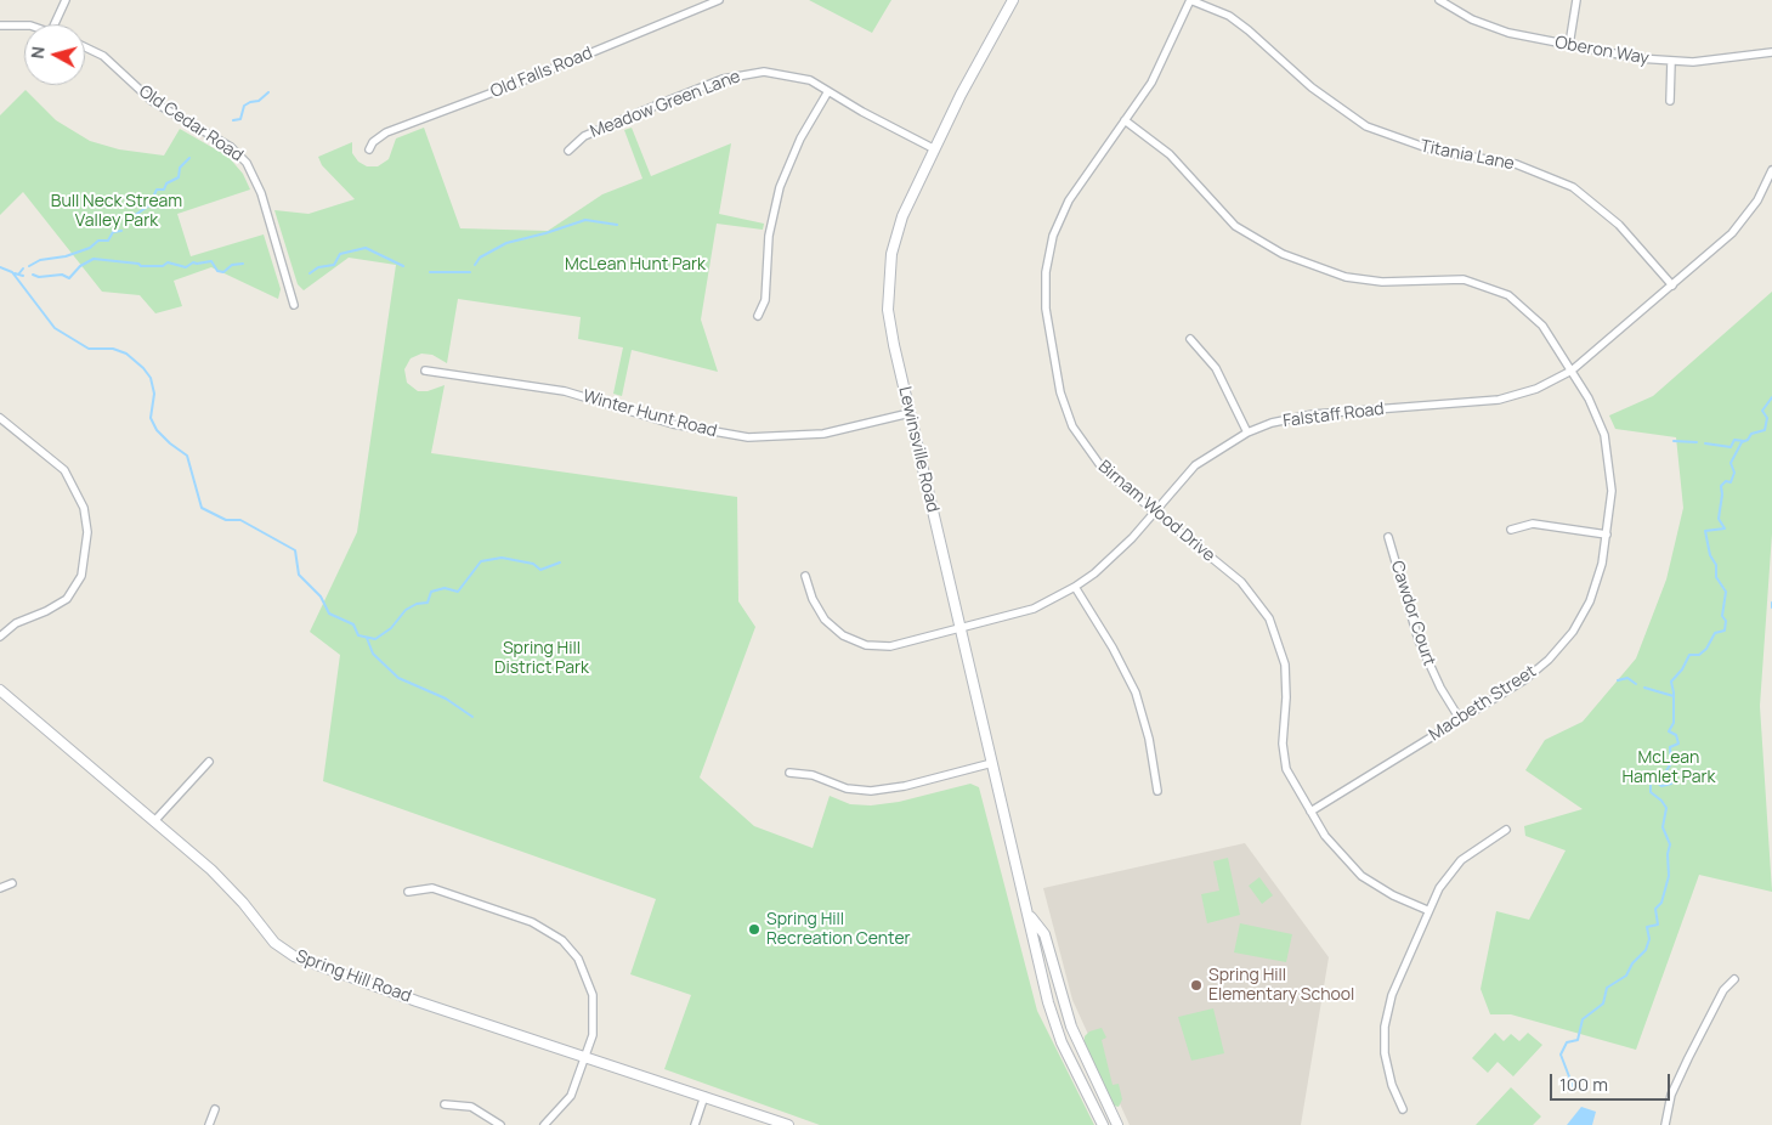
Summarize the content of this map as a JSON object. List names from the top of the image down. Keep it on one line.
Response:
{"streets":{"main road":["Lewinsville Road","Spring Hill Road"],"street":["Oberon Way","Old Falls Road","Meadow Green Lane","Old Cedar Road","Titania Lane","Winter Hunt Road","Falstaff Road","Birnam Wood Drive","Cawdor Court","Macbeth Street"]},"crossings":[["Meadow Green Lane","Lewinsville Road"],["Titania Lane","Falstaff Road"],["Titania Lane","Birnam Wood Drive"],["Winter Hunt Road","Lewinsville Road"],["Falstaff Road","Lewinsville Road"],["Falstaff Road","Birnam Wood Drive"],["Falstaff Road","Macbeth Street"],["Birnam Wood Drive","Macbeth Street"],["Cawdor Court","Macbeth Street"]],"parks":["Bull Neck Stream Valley Park","McLean Hunt Park","Spring Hill District Park","McLean Hamlet Park"],"places":["Spring Hill Recreation Center","Spring Hill Elementary School"],"scale_bar":"100 m","north":"left"}
